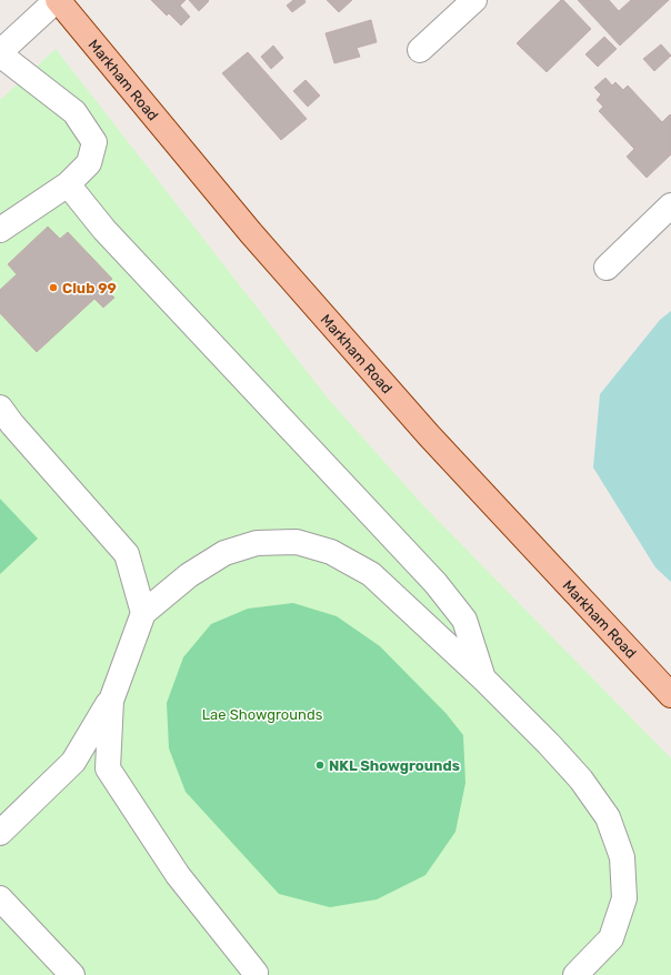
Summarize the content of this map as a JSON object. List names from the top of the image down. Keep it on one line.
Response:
{"streets":{"main road":["Markham Road"]},"parks":["Lae Showgrounds"],"places":["Club 99","NKL Showgrounds"]}
